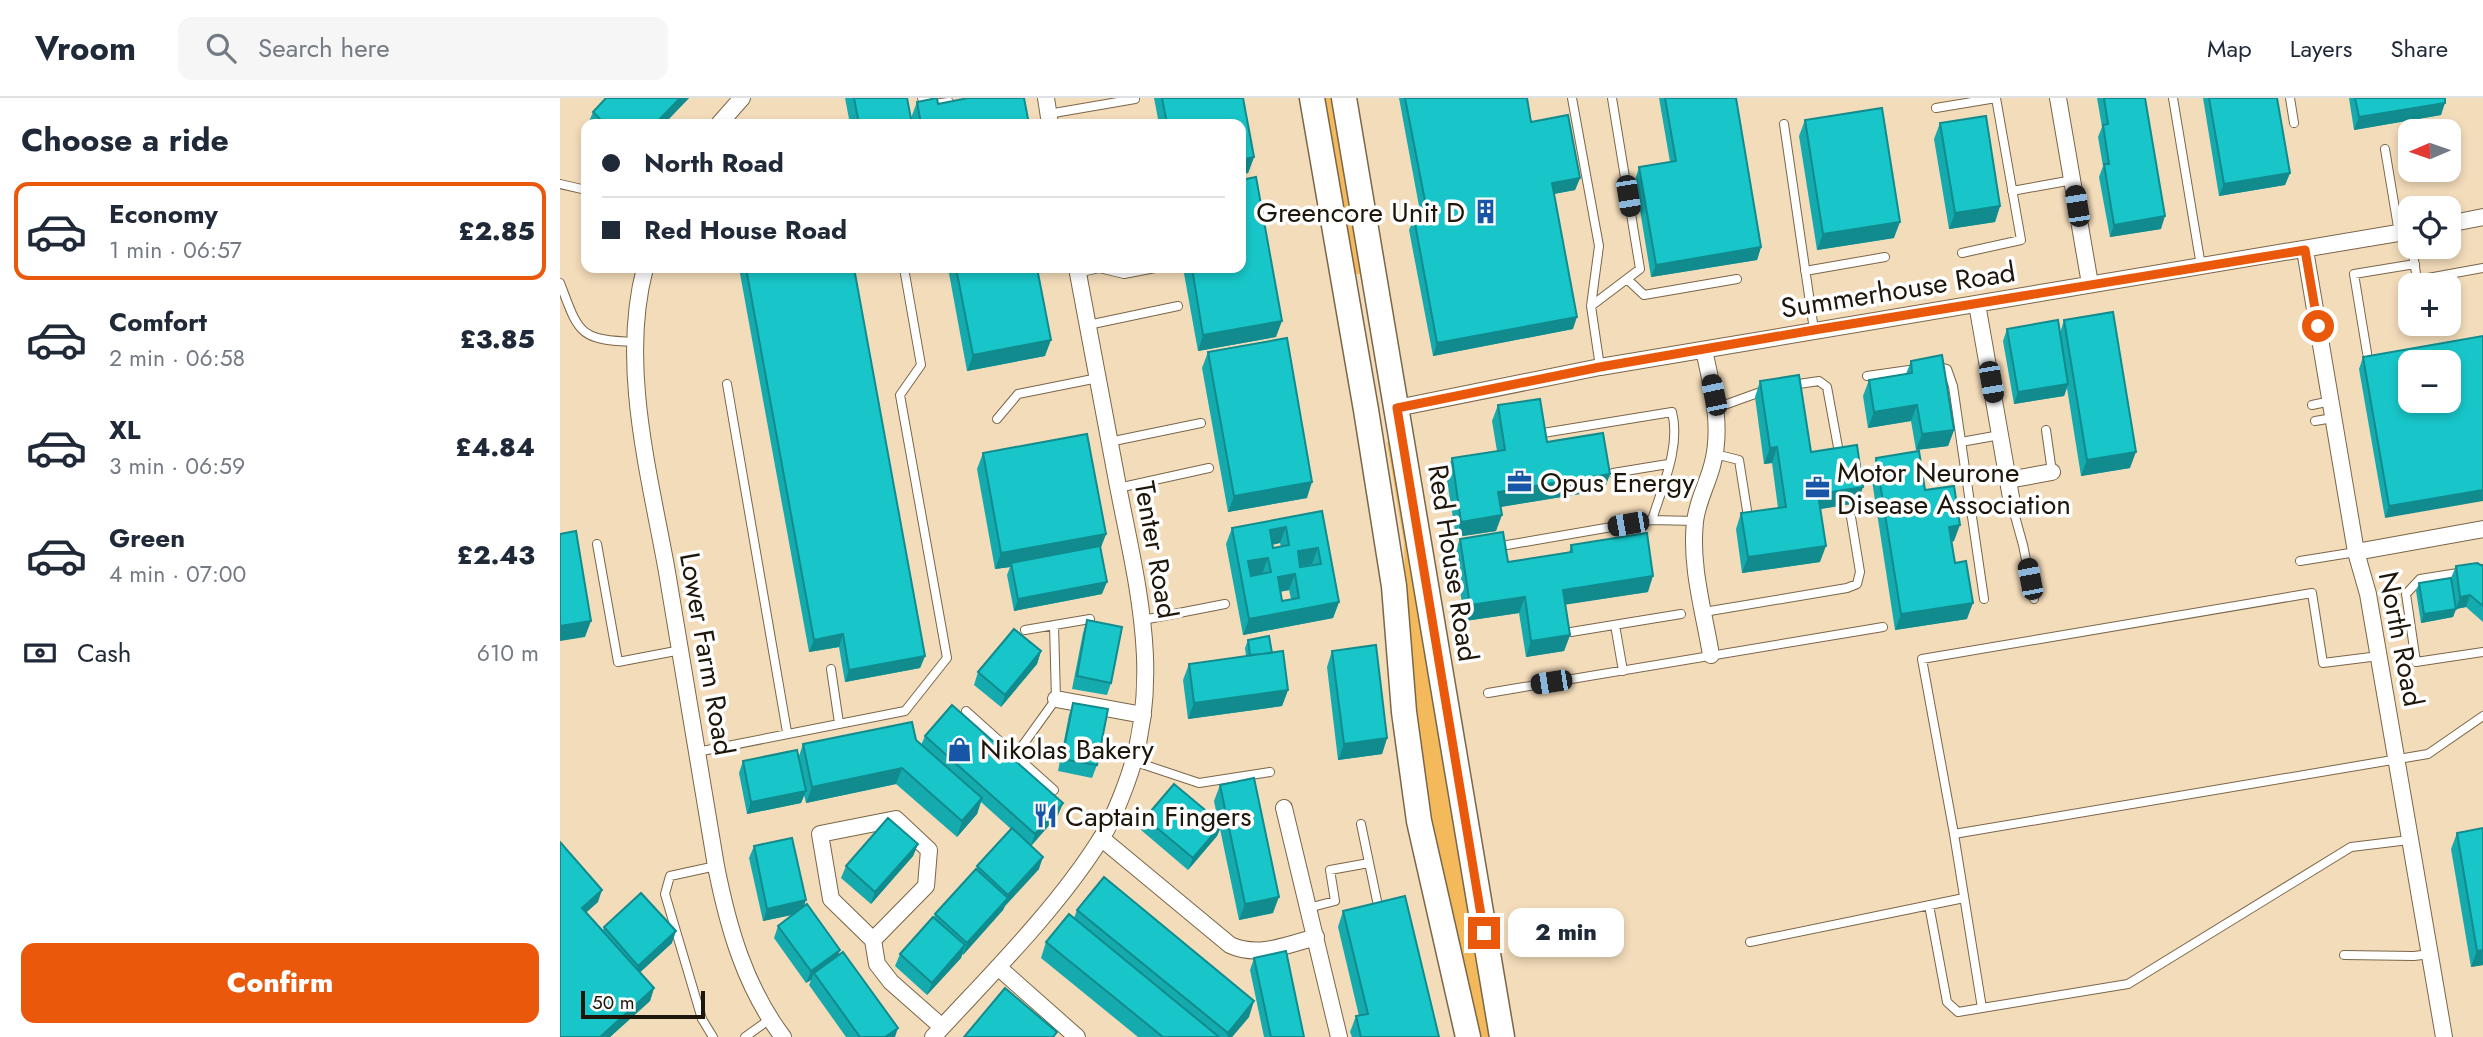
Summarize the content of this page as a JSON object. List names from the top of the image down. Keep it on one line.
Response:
{"streets":{"main road":["Red House Road"],"street":["Summerhouse Road","Tenter Road","North Road","Lower Farm Road"]},"crossings":[["Summerhouse Road","Red House Road"],["Summerhouse Road","North Road"]],"places":{"building":["Greencore Unit D"],"office":["Opus Energy","Motor Neurone Disease Association"],"shop":["Nikolas Bakery"],"restaurant":["Captain Fingers"]},"scale_bar":"50 m","north":"left","page":{"header":"Vroom","search":"Search here","nav":["Map","Layers","Share"],"heading":"Choose a ride","map_buttons":["+","−"],"banner":["North Road","Red House Road"],"list":[{"name":"Economy","note":"1 min · 06:57","value":"£2.85"},{"name":"Comfort","note":"2 min · 06:58","value":"£3.85"},{"name":"XL","note":"3 min · 06:59","value":"£4.84"},{"name":"Green","note":"4 min · 07:00","value":"£2.43"}],"pay":["Cash","610 m"],"bubble":"2 min","buttons":"Confirm","scale":"50 m"}}
